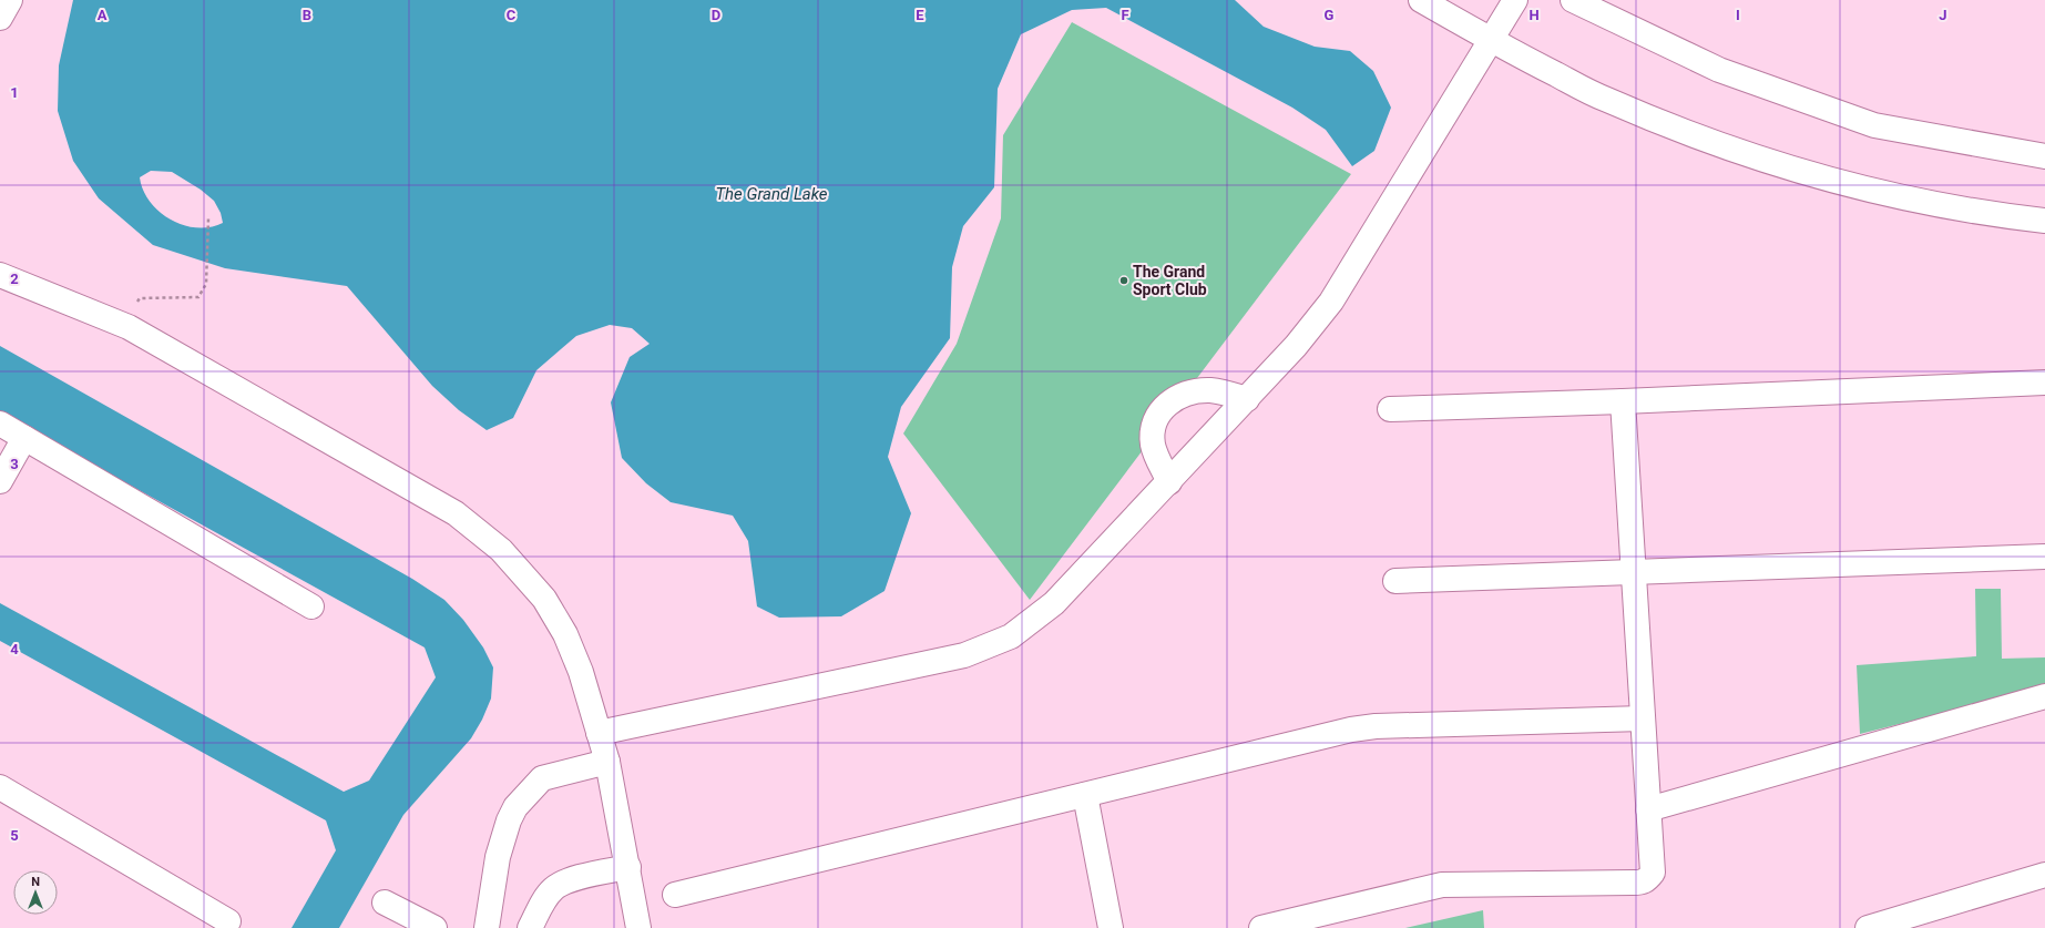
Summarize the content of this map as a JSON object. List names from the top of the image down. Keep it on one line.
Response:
{"water":["The Grand Lake"],"places":["The Grand Sport Club"],"north":"top","grid":{"columns":["A","B","C","D","E","F","G","H","I","J"],"rows":["1","2","3","4","5"]}}
